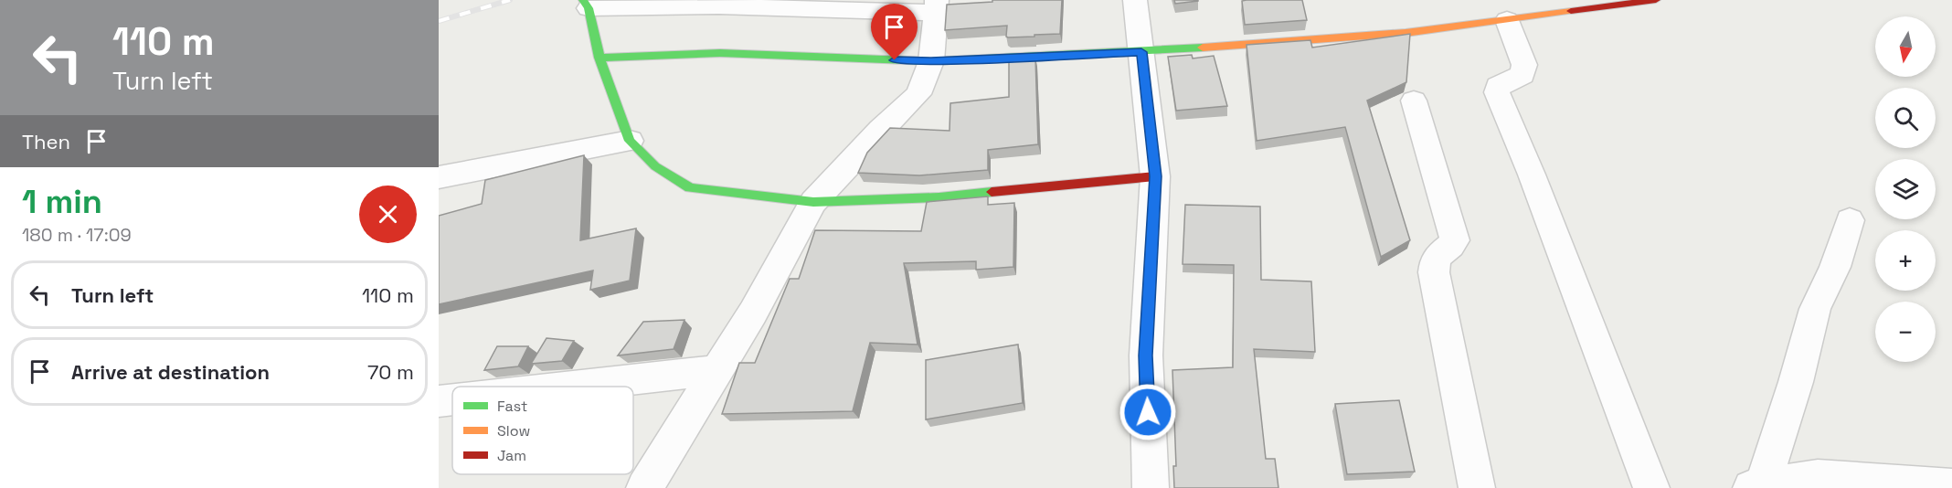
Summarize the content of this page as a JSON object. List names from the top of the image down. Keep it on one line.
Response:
{"legend":["Fast","Slow","Jam"],"north":"bottom","page":{"turn":["110 m","Turn left"],"map_buttons":["+","−"],"then":"Then","heading":["1 min","180 m · 17:09"],"list":[{"name":"Turn left","value":"110 m"},{"name":"Arrive at destination","value":"70 m"}]}}
